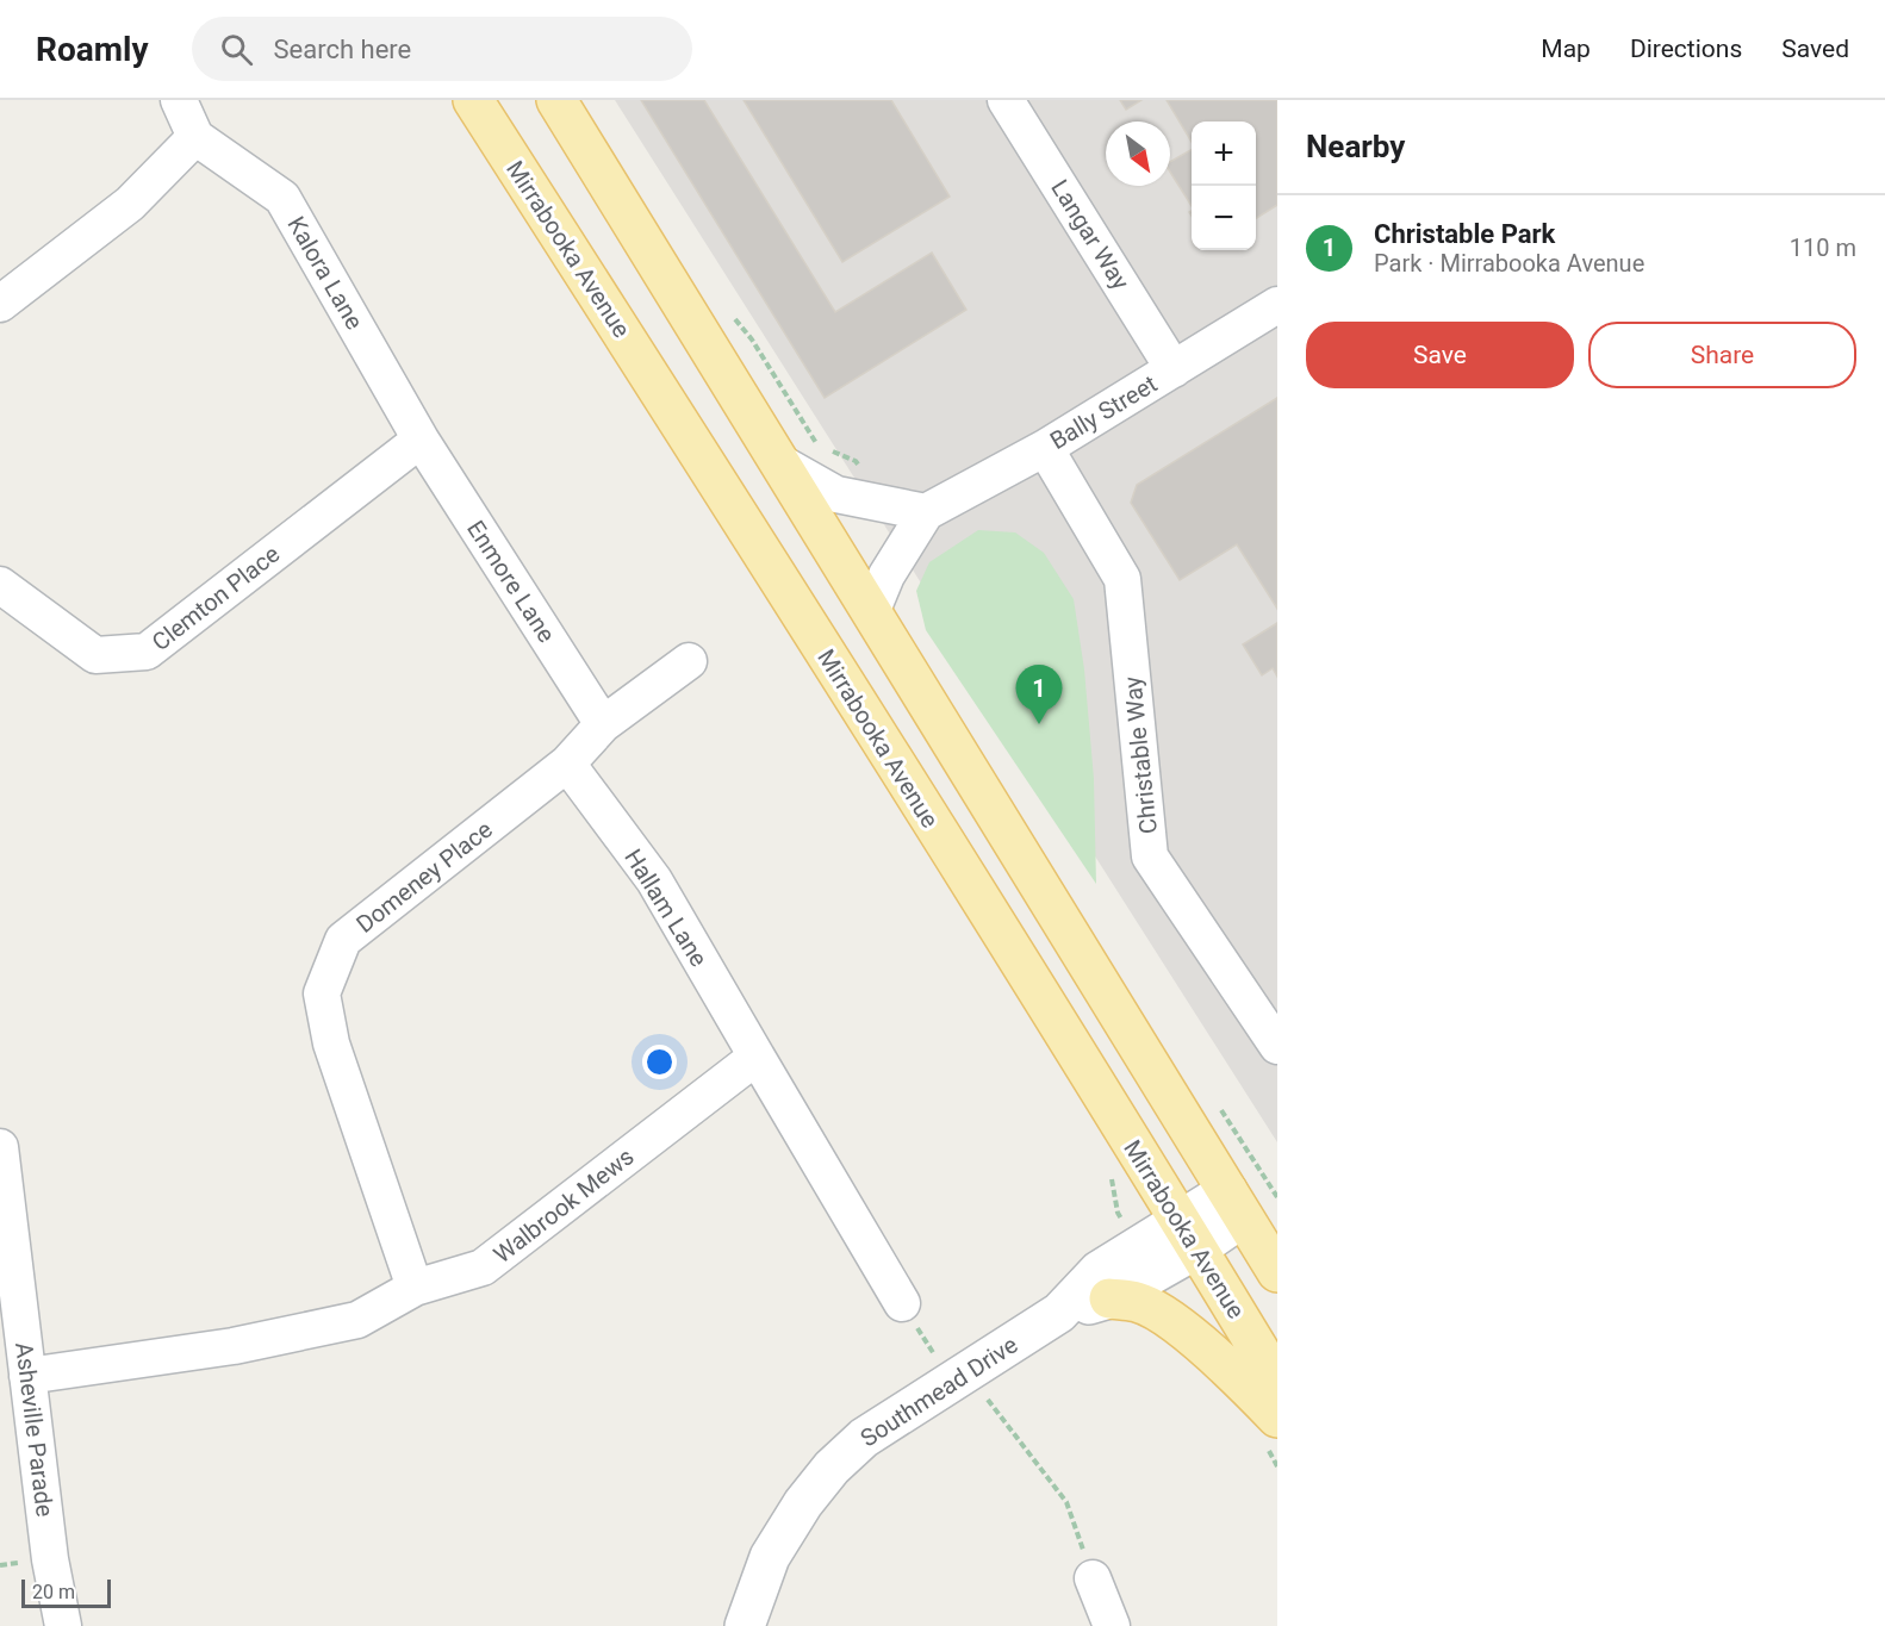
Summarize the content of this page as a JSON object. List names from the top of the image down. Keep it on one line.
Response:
{"streets":{"main road":["Mirrabooka Avenue"],"street":["Langar Way","Kalora Lane","Bally Street","Enmore Lane","Clemton Place","Christable Way","Domeney Place","Hallam Lane","Walbrook Mews","Southmead Drive","Asheville Parade"]},"crossings":[["Langar Way","Bally Street"],["Mirrabooka Avenue","Southmead Drive"],["Kalora Lane","Enmore Lane"],["Kalora Lane","Clemton Place"],["Bally Street","Christable Way"],["Enmore Lane","Clemton Place"],["Enmore Lane","Domeney Place"],["Domeney Place","Hallam Lane"],["Domeney Place","Walbrook Mews"],["Hallam Lane","Walbrook Mews"],["Walbrook Mews","Asheville Parade"]],"scale_bar":"20 m","north":"bottom right","page":{"header":"Roamly","search":"Search here","nav":["Map","Directions","Saved"],"heading":"Nearby","map_buttons":["+","−"],"list":[{"mark":"1","name":"Christable Park","note":"Park · Mirrabooka Avenue","value":"110 m"}],"buttons":["Save","Share"],"pins":"1","scale":"20 m"}}
